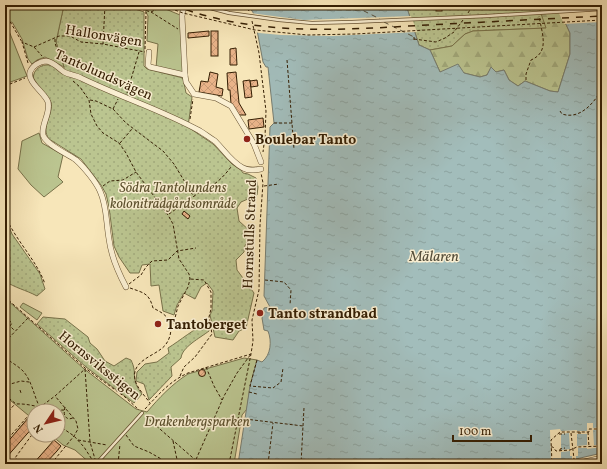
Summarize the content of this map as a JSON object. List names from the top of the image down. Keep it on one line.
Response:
{"streets":{"street":["Tantolundsvägen"],"path":["Hallonvägen","Hornstulls Strand","Hornsviksstigen"]},"crossings":[["Tantolundsvägen","Hornstulls Strand"]],"water":["Mälaren"],"parks":["Södra Tantolundens koloniträdgårdsområde","Drakenbergsparken"],"places":["Boulebar Tanto","Tanto strandbad","Tantoberget"],"scale_bar":"100 m","north":"bottom left"}
